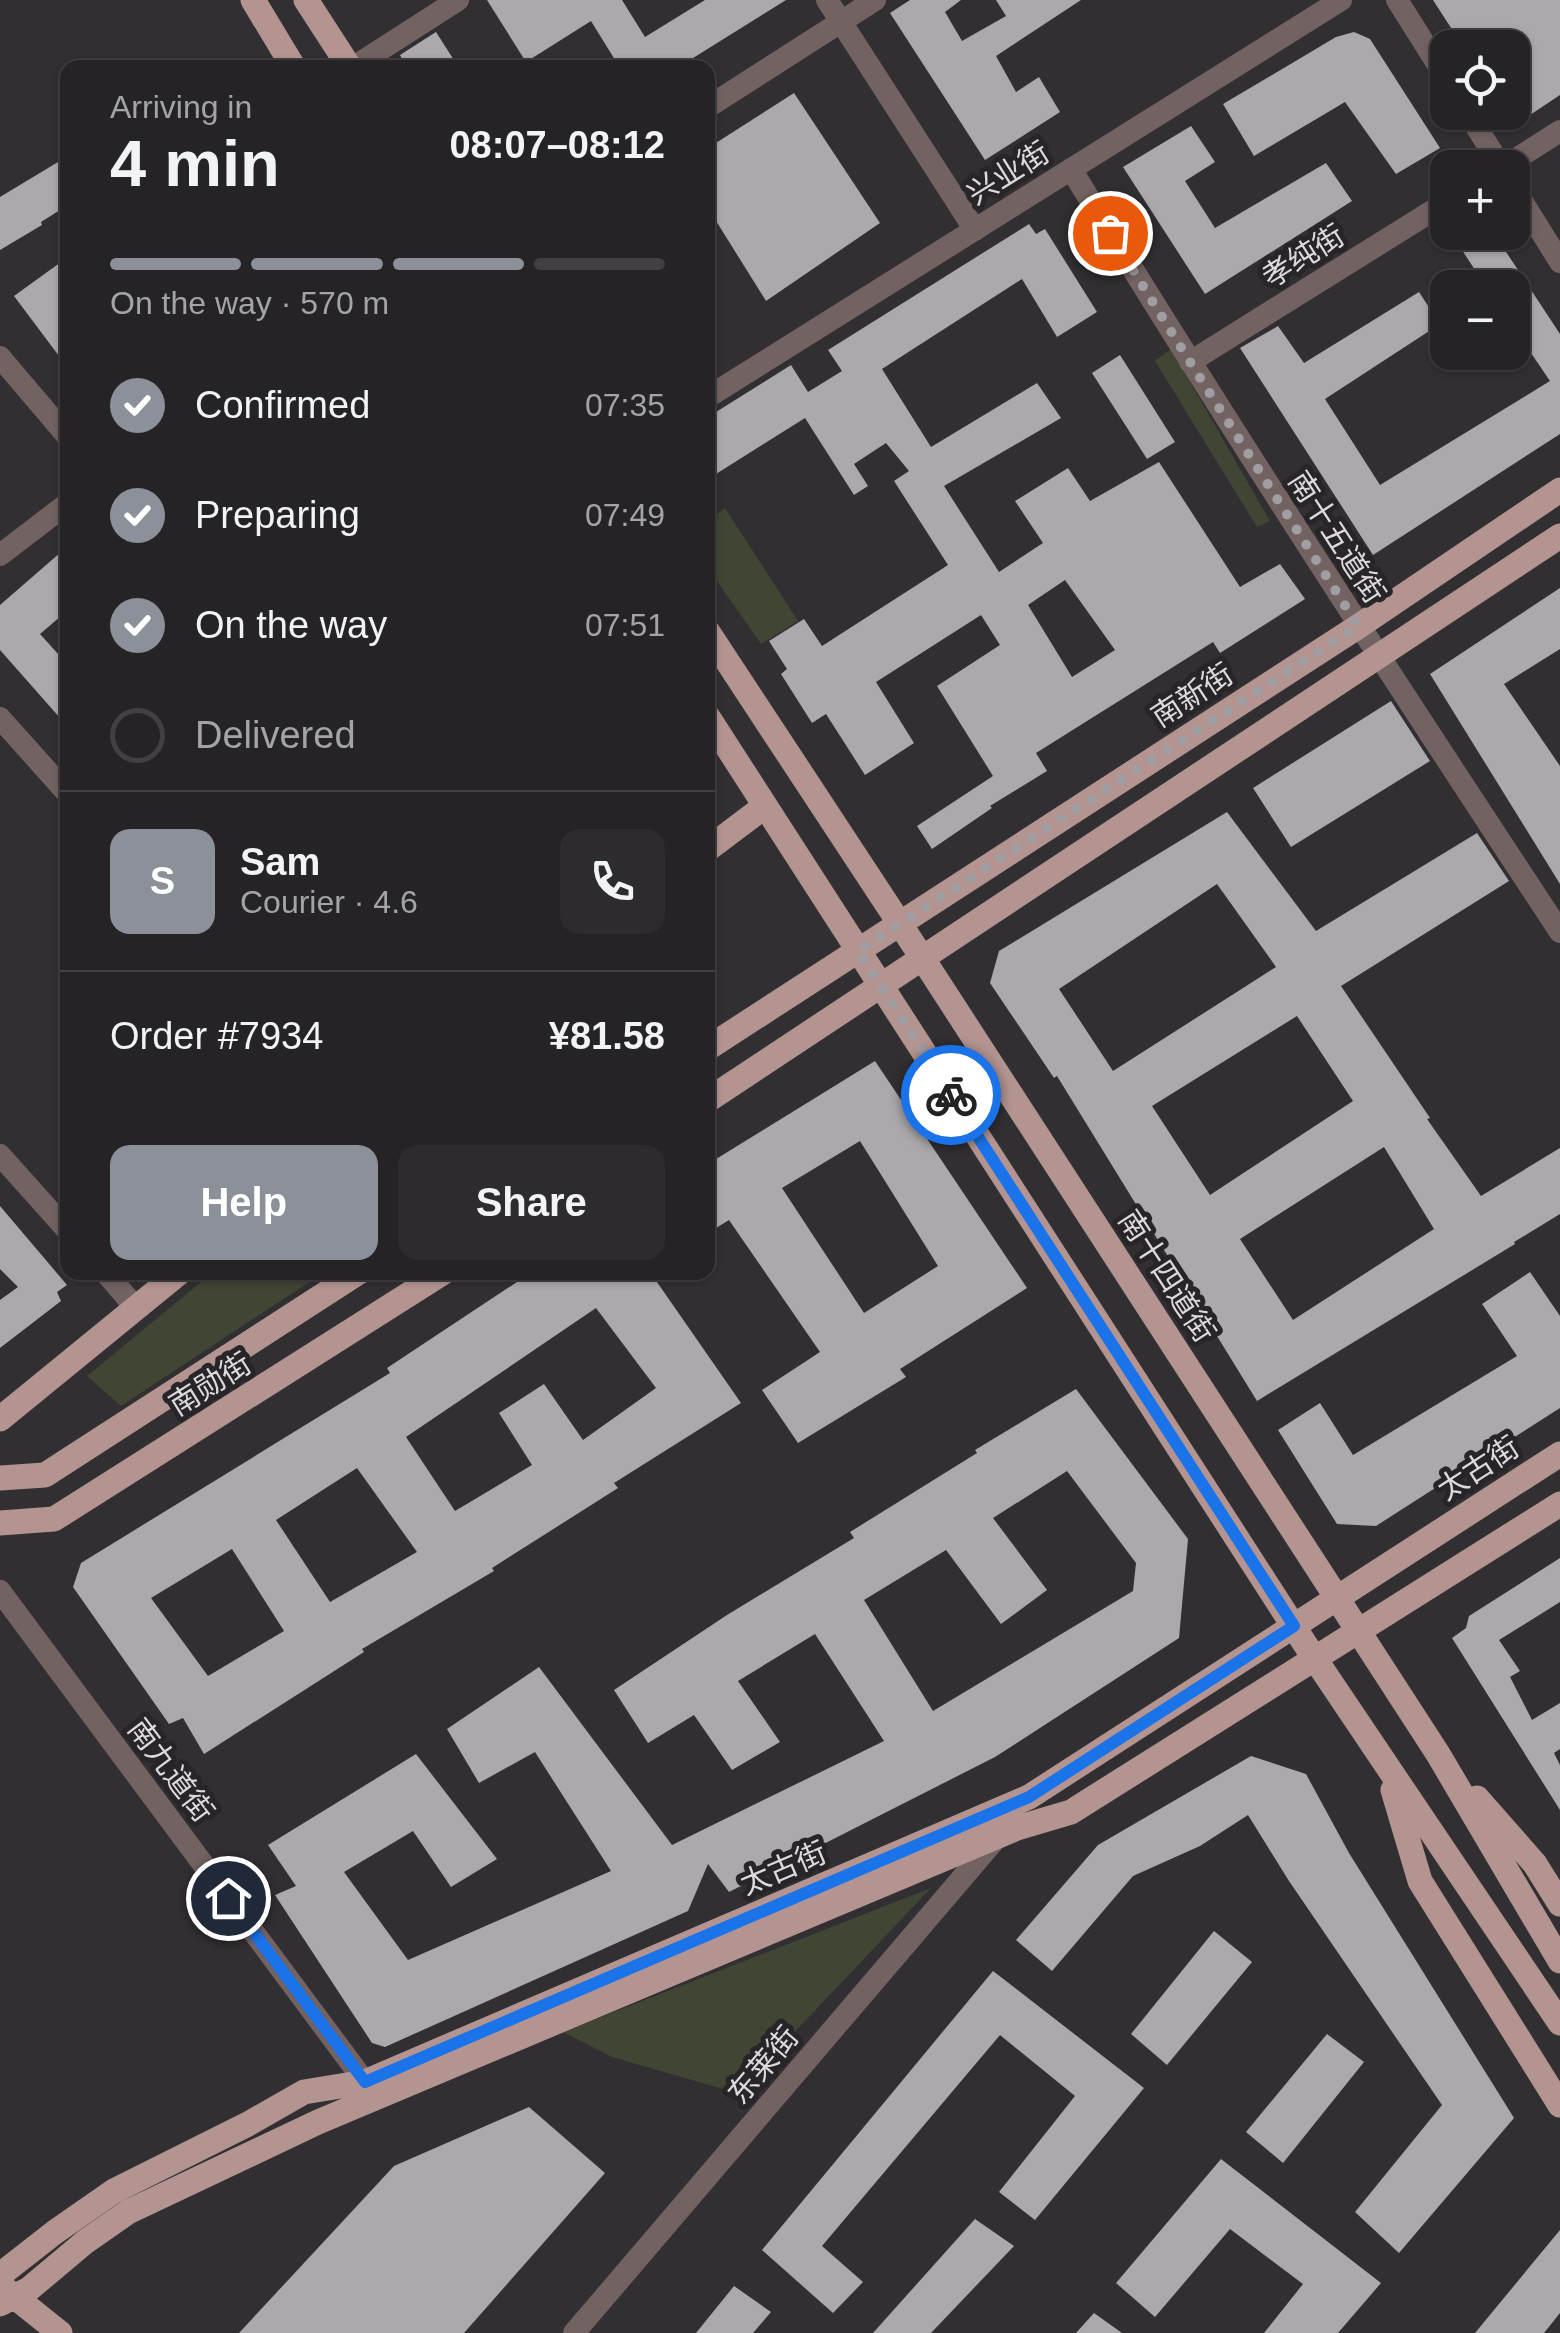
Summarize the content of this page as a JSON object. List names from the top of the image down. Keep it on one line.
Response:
{"streets":{"main road":["南新街","南十四道街","南勋街","太古街"],"street":["兴业街","孝纯街","南十五道街","南九道街","东莱街"]},"crossings":[["兴业街","南十五道街"],["孝纯街","南十五道街"],["南十五道街","南新街"],["南新街","南十四道街"],["南十四道街","太古街"],["太古街","南九道街"],["太古街","东莱街"]],"page":{"map_buttons":["+","−"],"heading":["4 min","Arriving in","08:07–08:12"],"panel":["Sam","Courier · 4.6","Order #7934","¥81.58"],"bar":"On the way · 570 m","list":[["Confirmed","07:35"],["Preparing","07:49"],["On the way","07:51"],"Delivered"],"round":"S","buttons":["Help","Share"]}}
